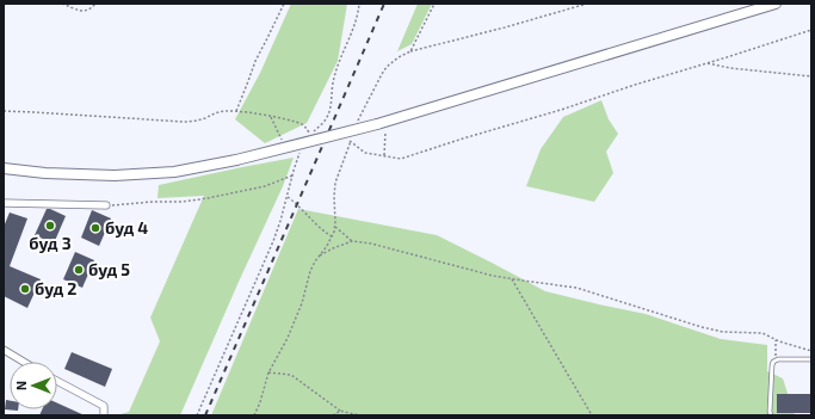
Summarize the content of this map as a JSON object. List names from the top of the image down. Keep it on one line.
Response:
{"places":["буд 3","буд 4","буд 5","буд 2"],"north":"left"}
